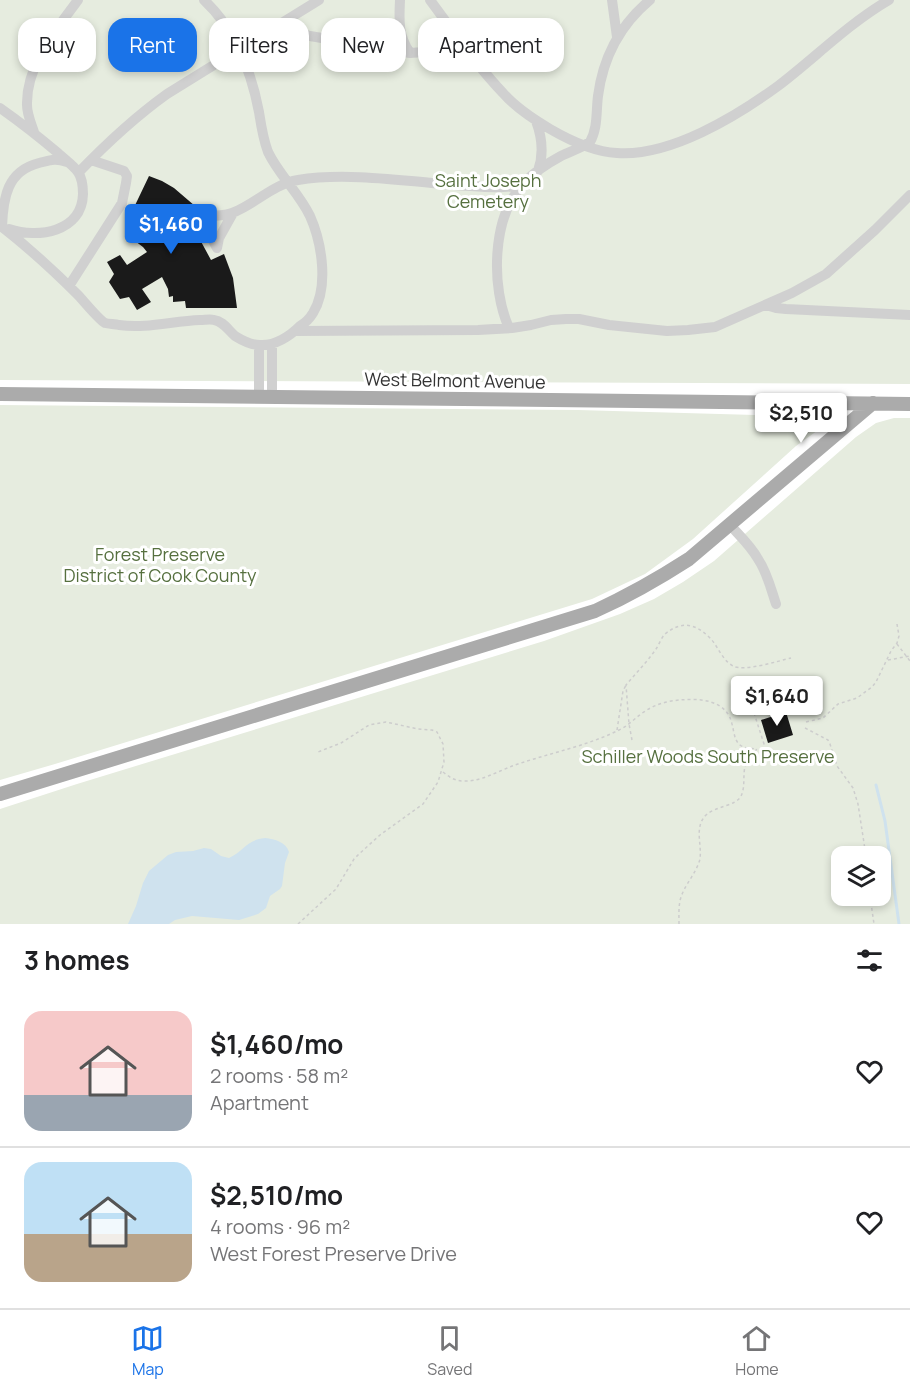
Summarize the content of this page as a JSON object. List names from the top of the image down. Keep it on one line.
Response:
{"streets":{"main road":["West Belmont Avenue"]},"parks":["Saint Joseph Cemetery","Forest Preserve District of Cook County","Schiller Woods South Preserve"],"page":{"chip":["Buy","Rent","Filters","New","Apartment"],"price":["$1,460","$2,510","$1,640"],"heading":"3 homes","list":[{"name":"$1,460/mo","note":"2 rooms · 58 m² · Apartment"},{"name":"$2,510/mo","note":"4 rooms · 96 m² · West Forest Preserve Drive"}],"tabs":["Map","Saved","Home"]}}
